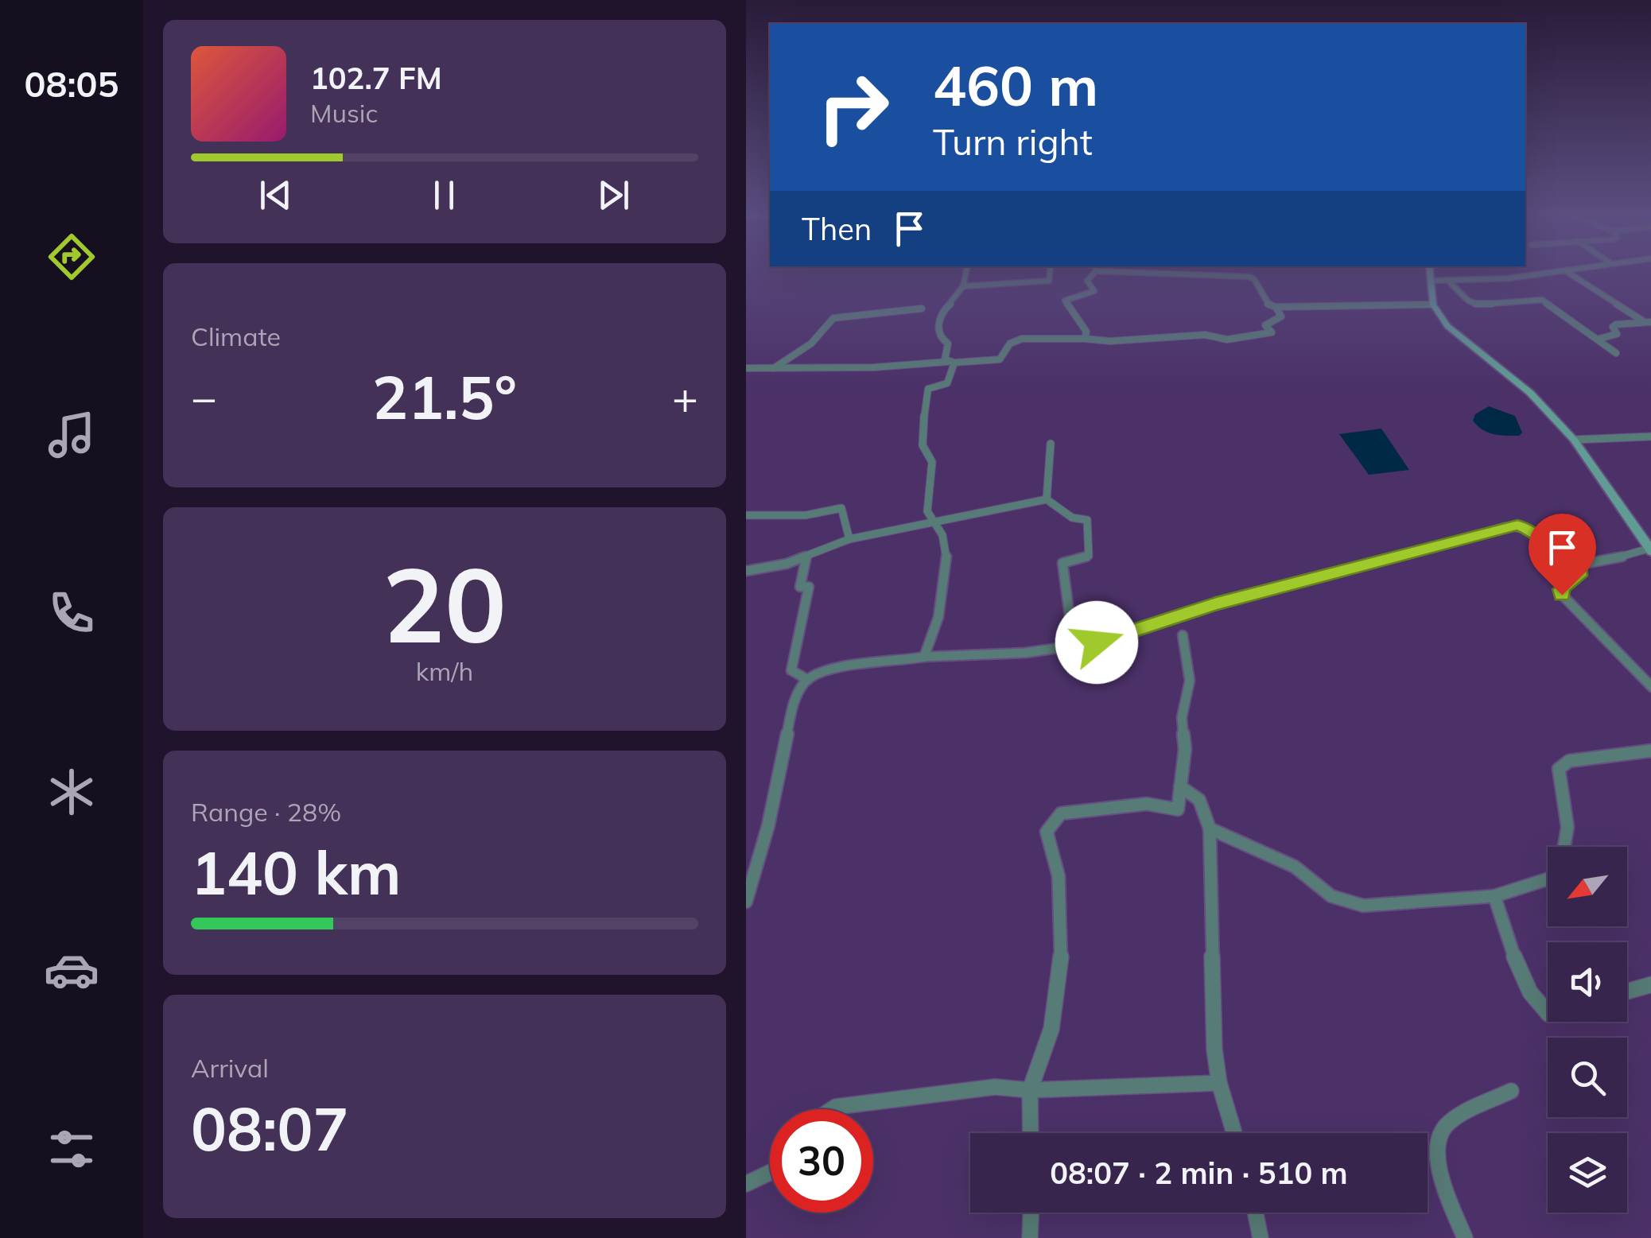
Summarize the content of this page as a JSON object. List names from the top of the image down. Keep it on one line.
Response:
{"north":"bottom left","page":{"tabs":"08:05","turn":["460 m","Turn right"],"song":["102.7 FM","Music"],"then":"Then","tile":["Climate",["20","km/h"],["Range · 28%","140 km"],["Arrival","08:07"]],"heat":["−","21.5°","+"],"limit":"30","trip":"08:07 · 2 min · 510 m"}}
